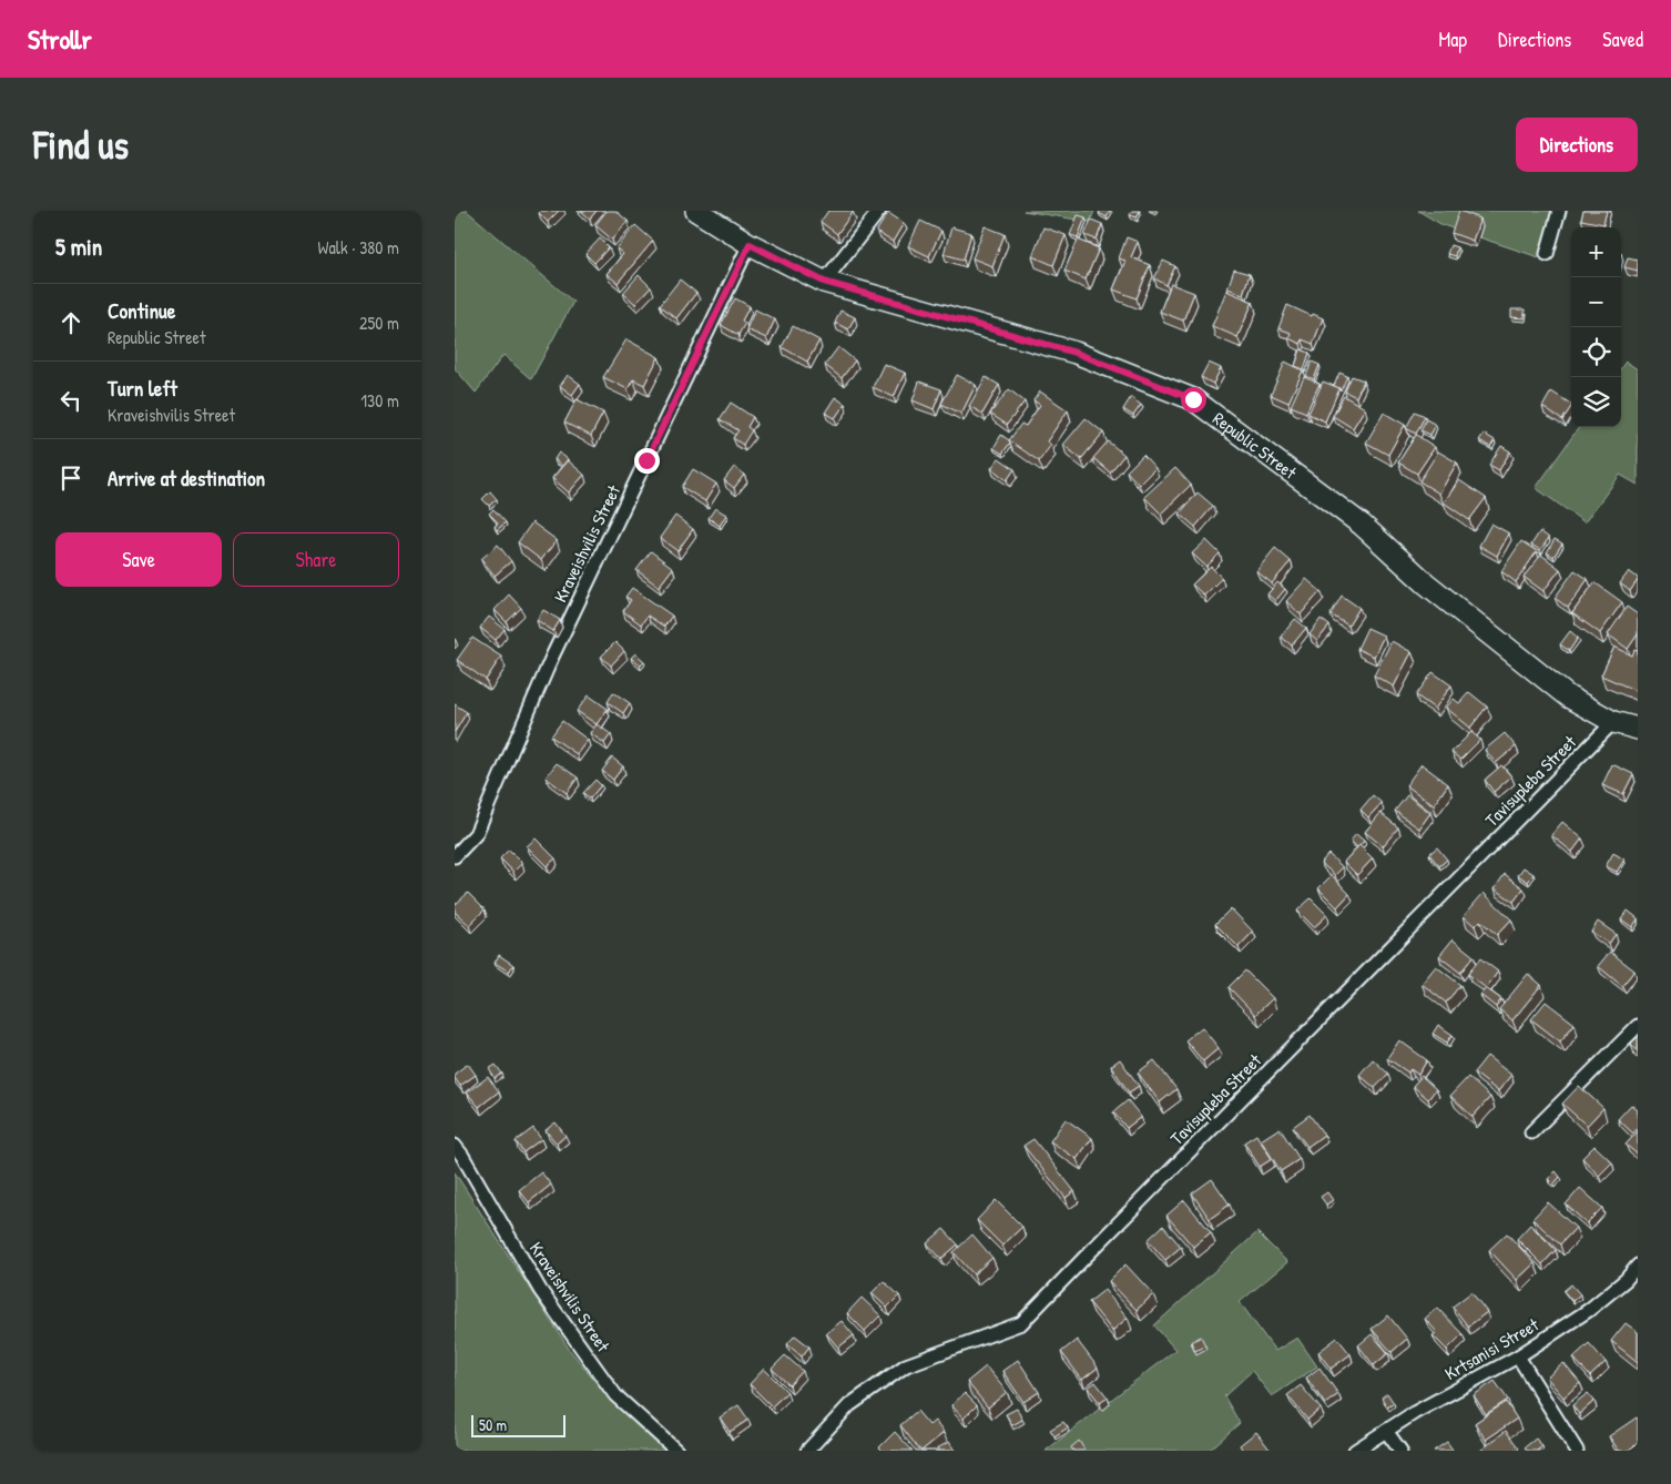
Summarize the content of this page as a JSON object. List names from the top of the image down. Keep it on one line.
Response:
{"streets":{"main road":["Republic Street"],"street":["Kraveishvilis Street","Tavisupleba Street","Krtsanisi Street"]},"crossings":[["Republic Street","Kraveishvilis Street"],["Republic Street","Tavisupleba Street"]],"scale_bar":"50 m","page":{"header":"Strollr","nav":["Map","Directions","Saved"],"buttons":["Directions",["Save","Share"]],"title":"Find us","heading":["5 min","Walk · 380 m"],"map_buttons":["+","−"],"list":[["Continue","Republic Street","250 m"],["Turn left","Kraveishvilis Street","130 m"],"Arrive at destination"],"scale":"50 m"}}
